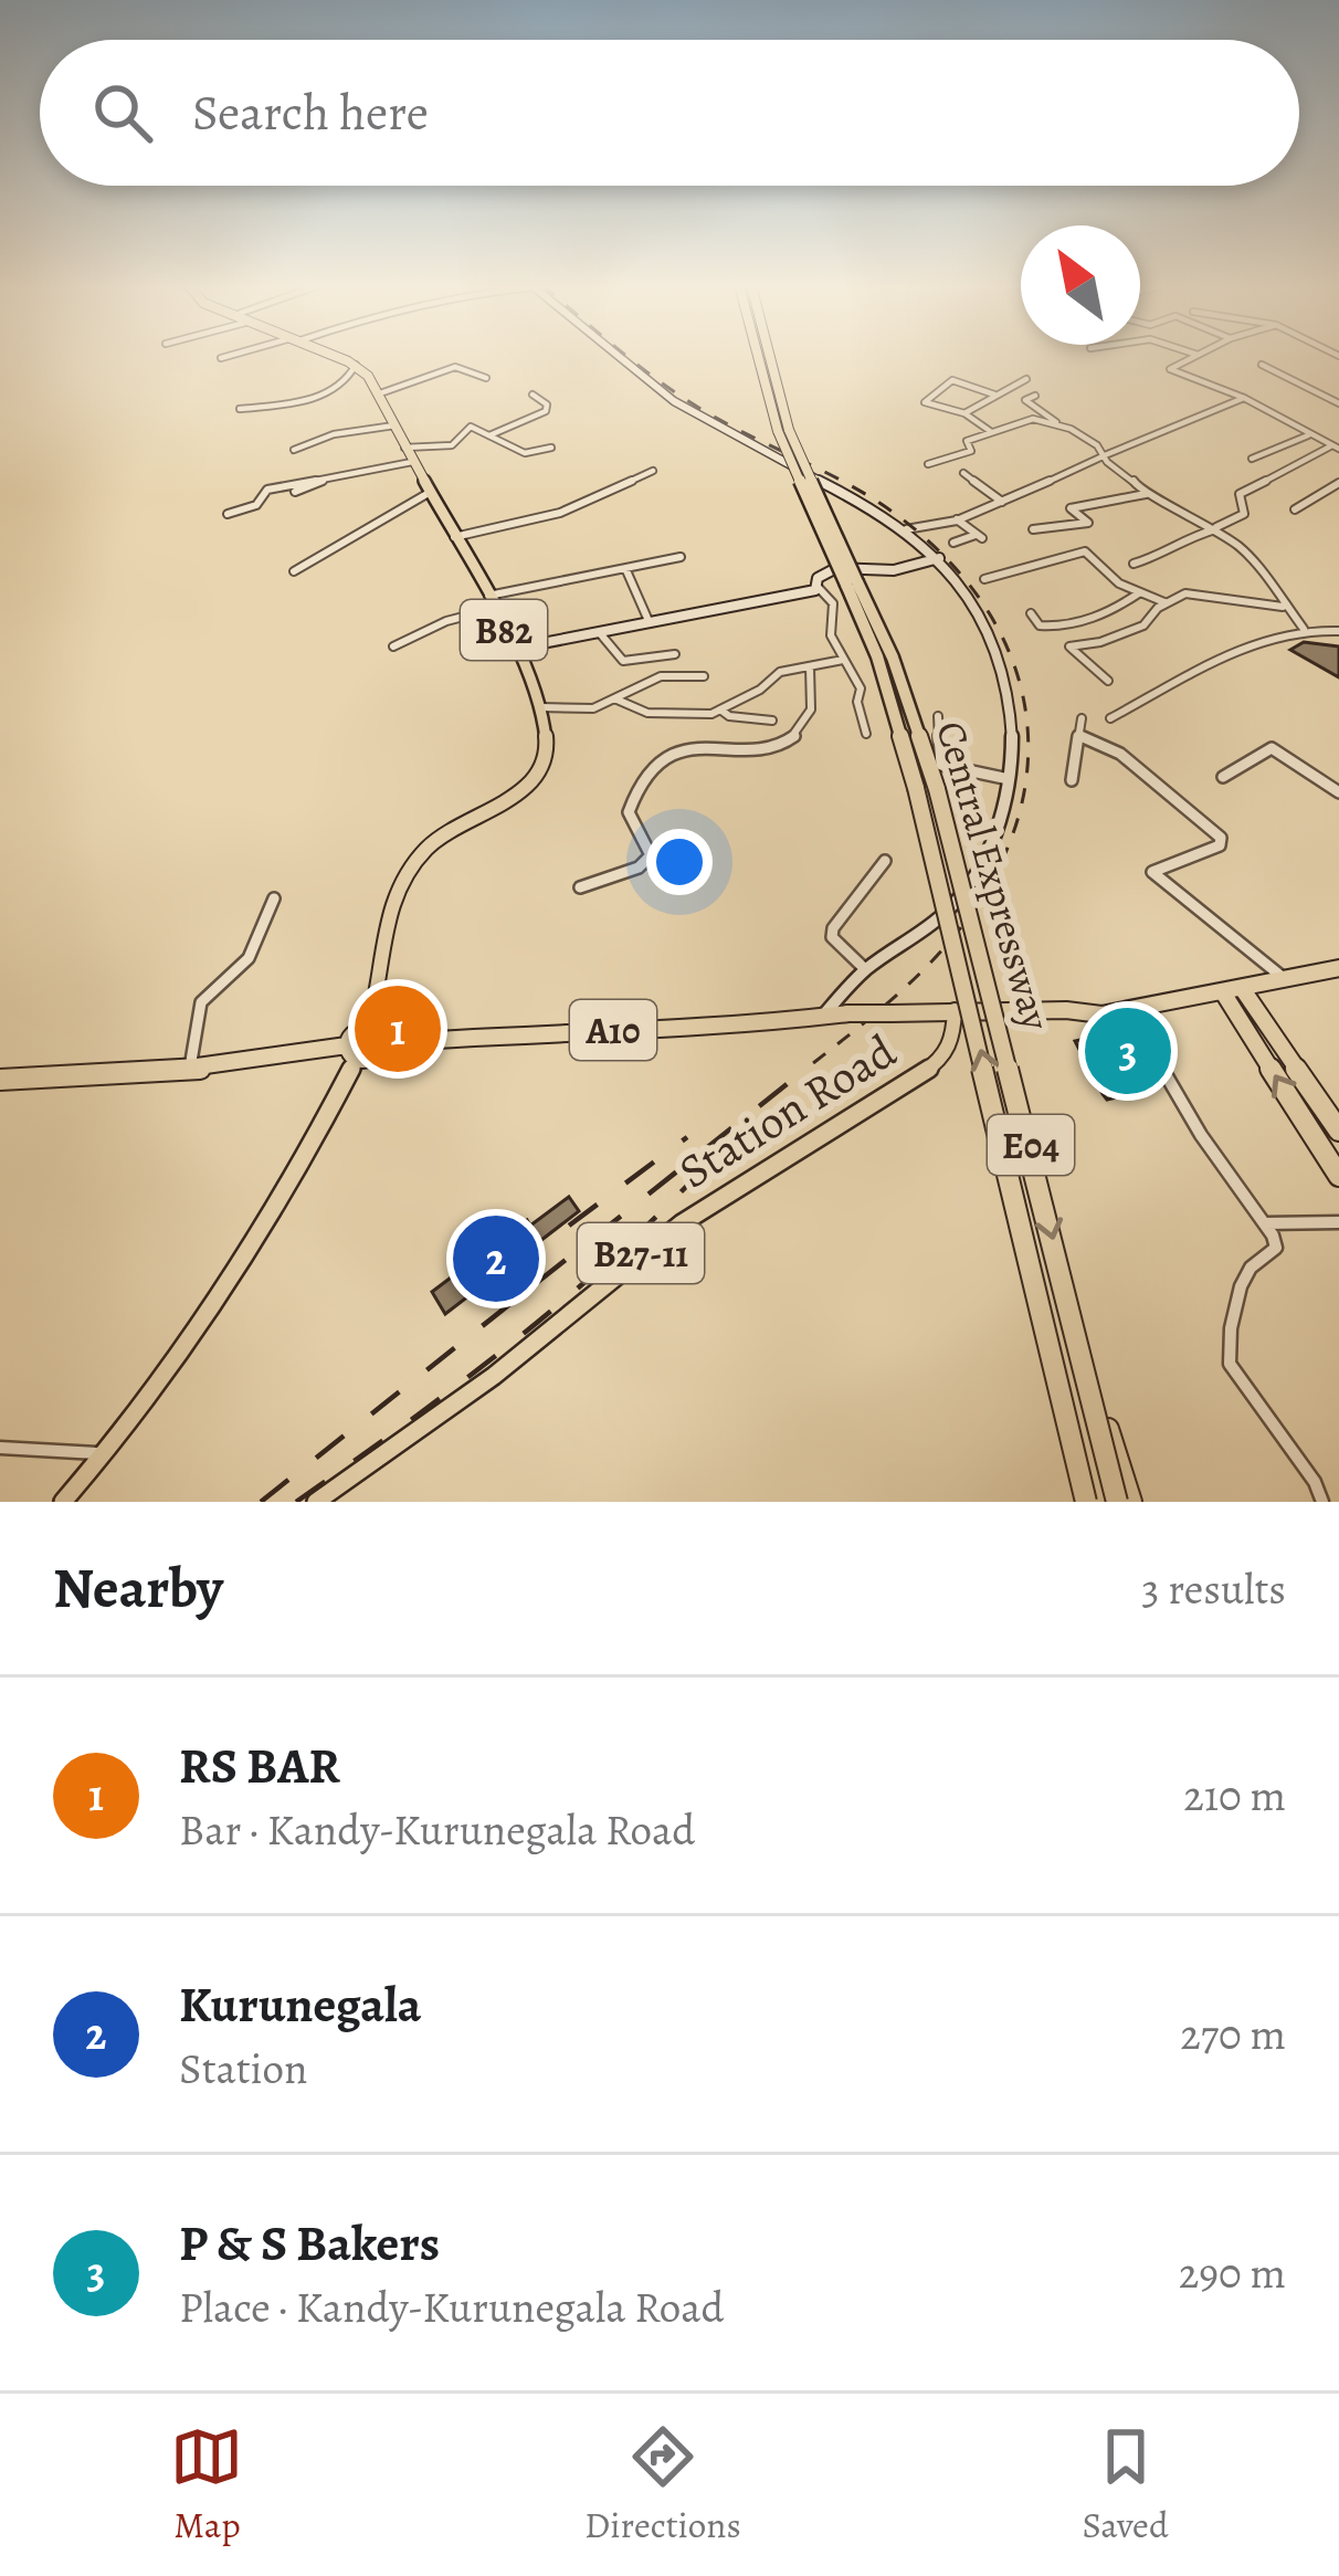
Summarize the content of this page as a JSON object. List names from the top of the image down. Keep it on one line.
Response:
{"streets":{"highway":["Central Expressway","A10","E04"],"main road":["B82","Station Road","B27-11"]},"crossings":[["B82","A10"],["A10","Station Road"]],"north":"top left","page":{"search":"Search here","pins":["1","3","2"],"heading":["Nearby","3 results"],"list":[{"mark":"1","name":"RS BAR","note":"Bar · Kandy-Kurunegala Road","value":"210 m"},{"mark":"2","name":"Kurunegala","note":"Station","value":"270 m"},{"mark":"3","name":"P & S Bakers","note":"Place · Kandy-Kurunegala Road","value":"290 m"}],"nav":["Map","Directions","Saved"]}}
